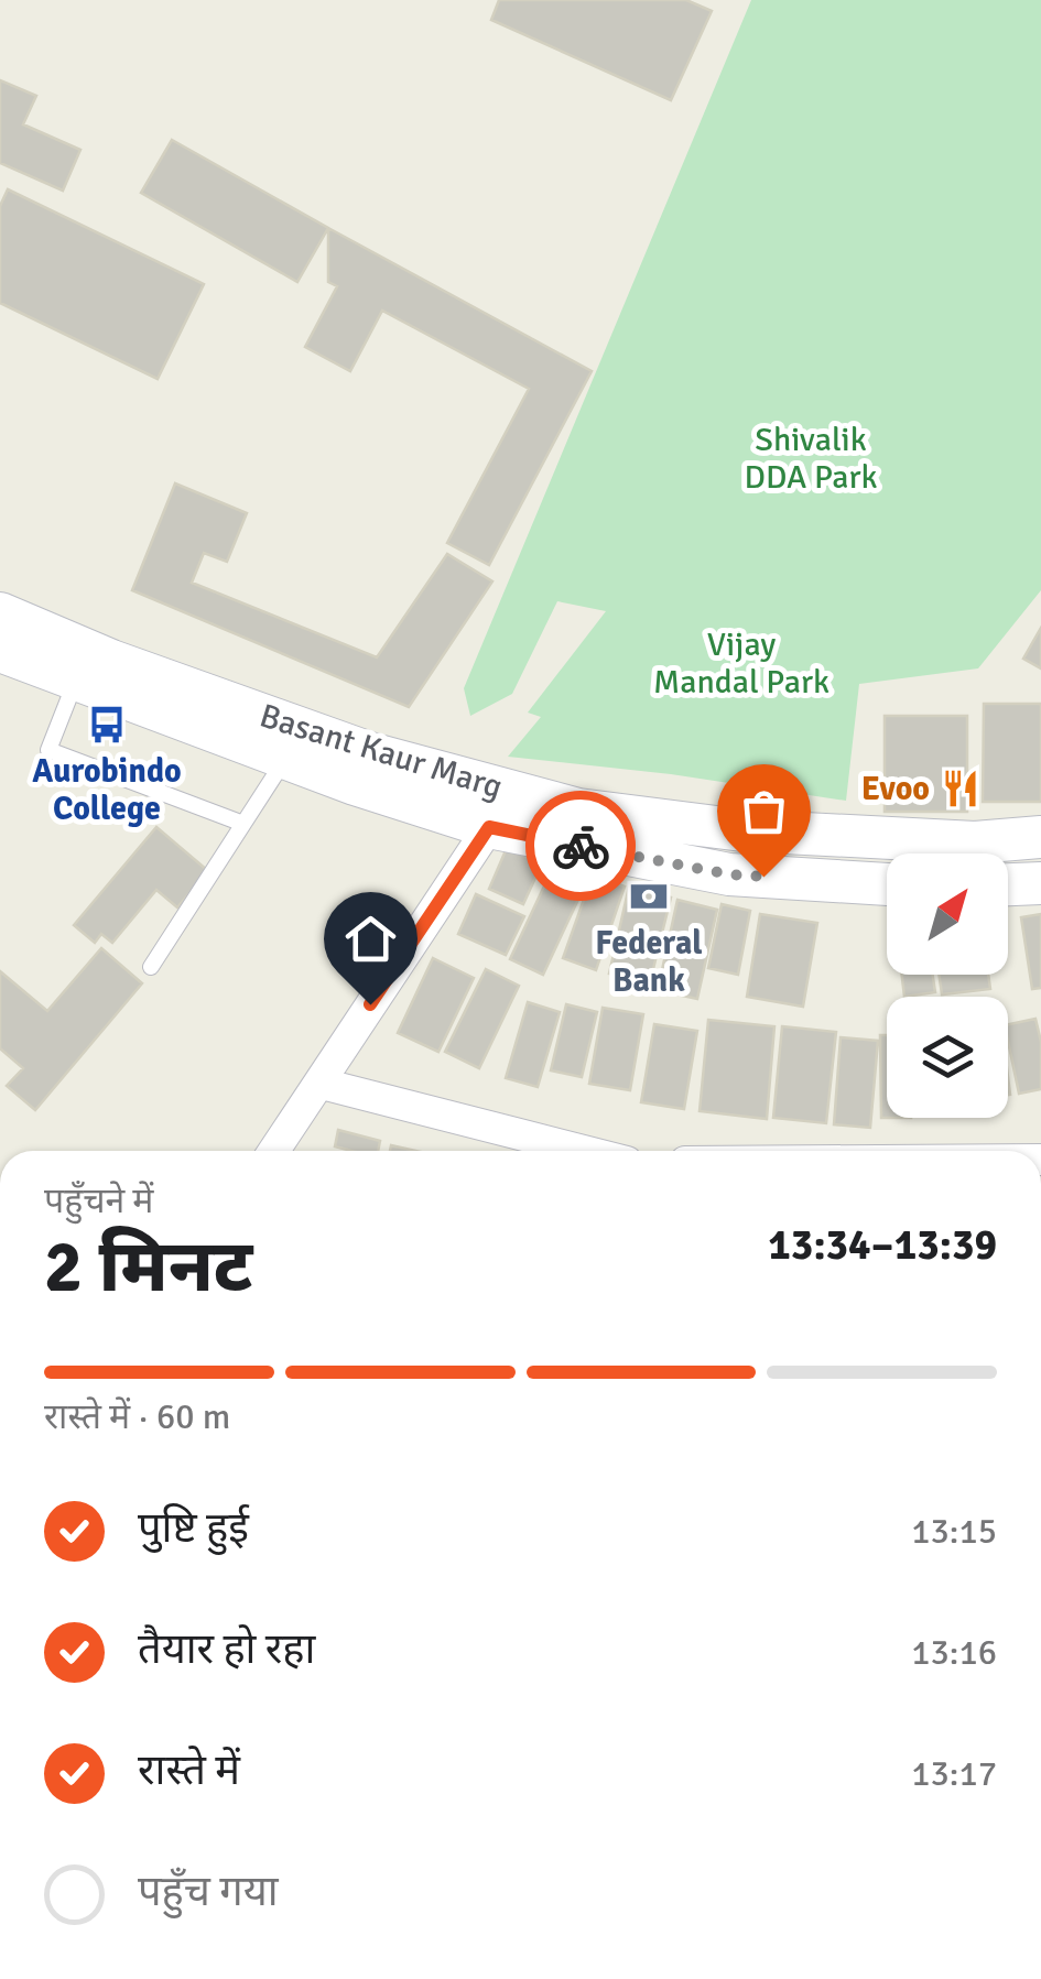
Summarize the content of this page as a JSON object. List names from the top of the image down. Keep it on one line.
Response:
{"streets":{"main road":["Basant Kaur Marg"]},"parks":["Shivalik DDA Park","Vijay Mandal Park"],"places":{"bus stop":["Aurobindo College"],"restaurant":["Evoo"],"bank":["Federal Bank"]},"north":"top right","page":{"heading":["2 मिनट","पहुँचने में","13:34–13:39"],"bar":"रास्ते में · 60 m","list":[["पुष्टि हुई","13:15"],["तैयार हो रहा","13:16"],["रास्ते में","13:17"],"पहुँच गया"]}}
